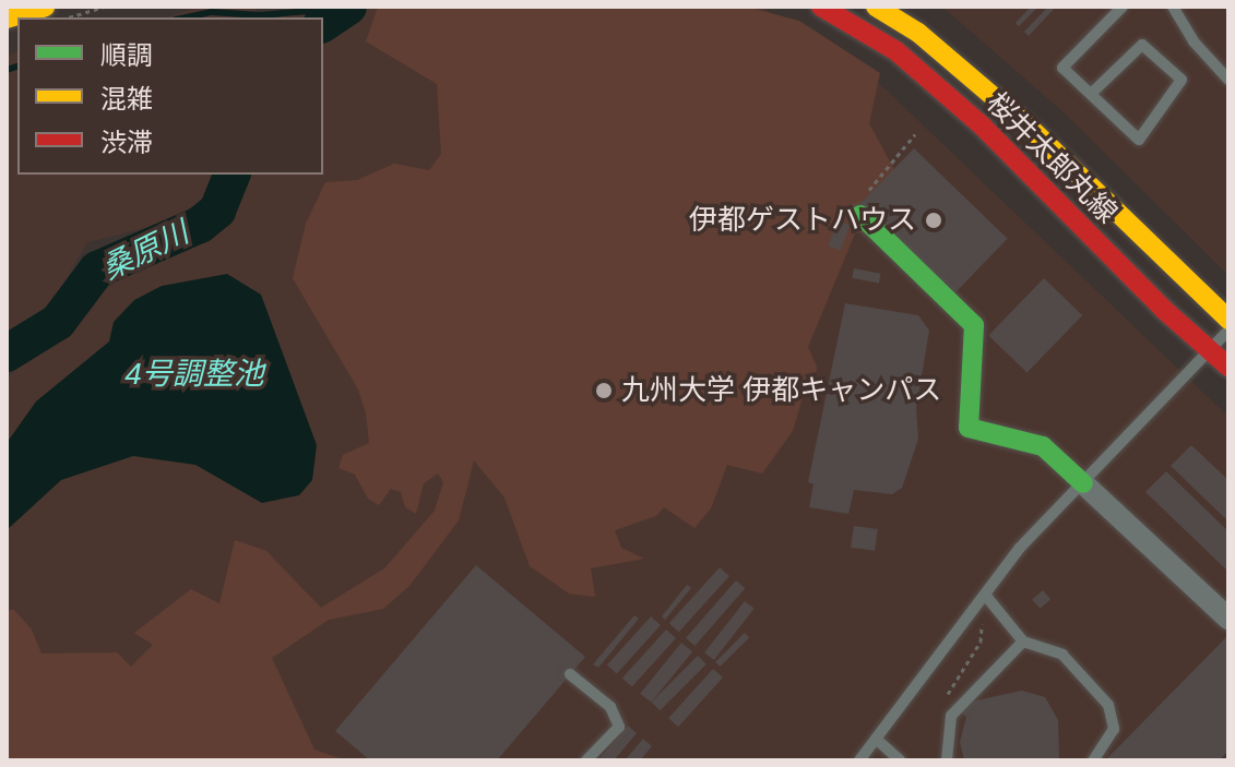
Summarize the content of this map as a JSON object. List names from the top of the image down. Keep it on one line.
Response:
{"streets":{"main road":["桜井太郎丸線"]},"water":["桑原川","4号調整池"],"places":["伊都ゲストハウス","九州大学 伊都キャンパス"],"legend":["順調","混雑","渋滞"]}
